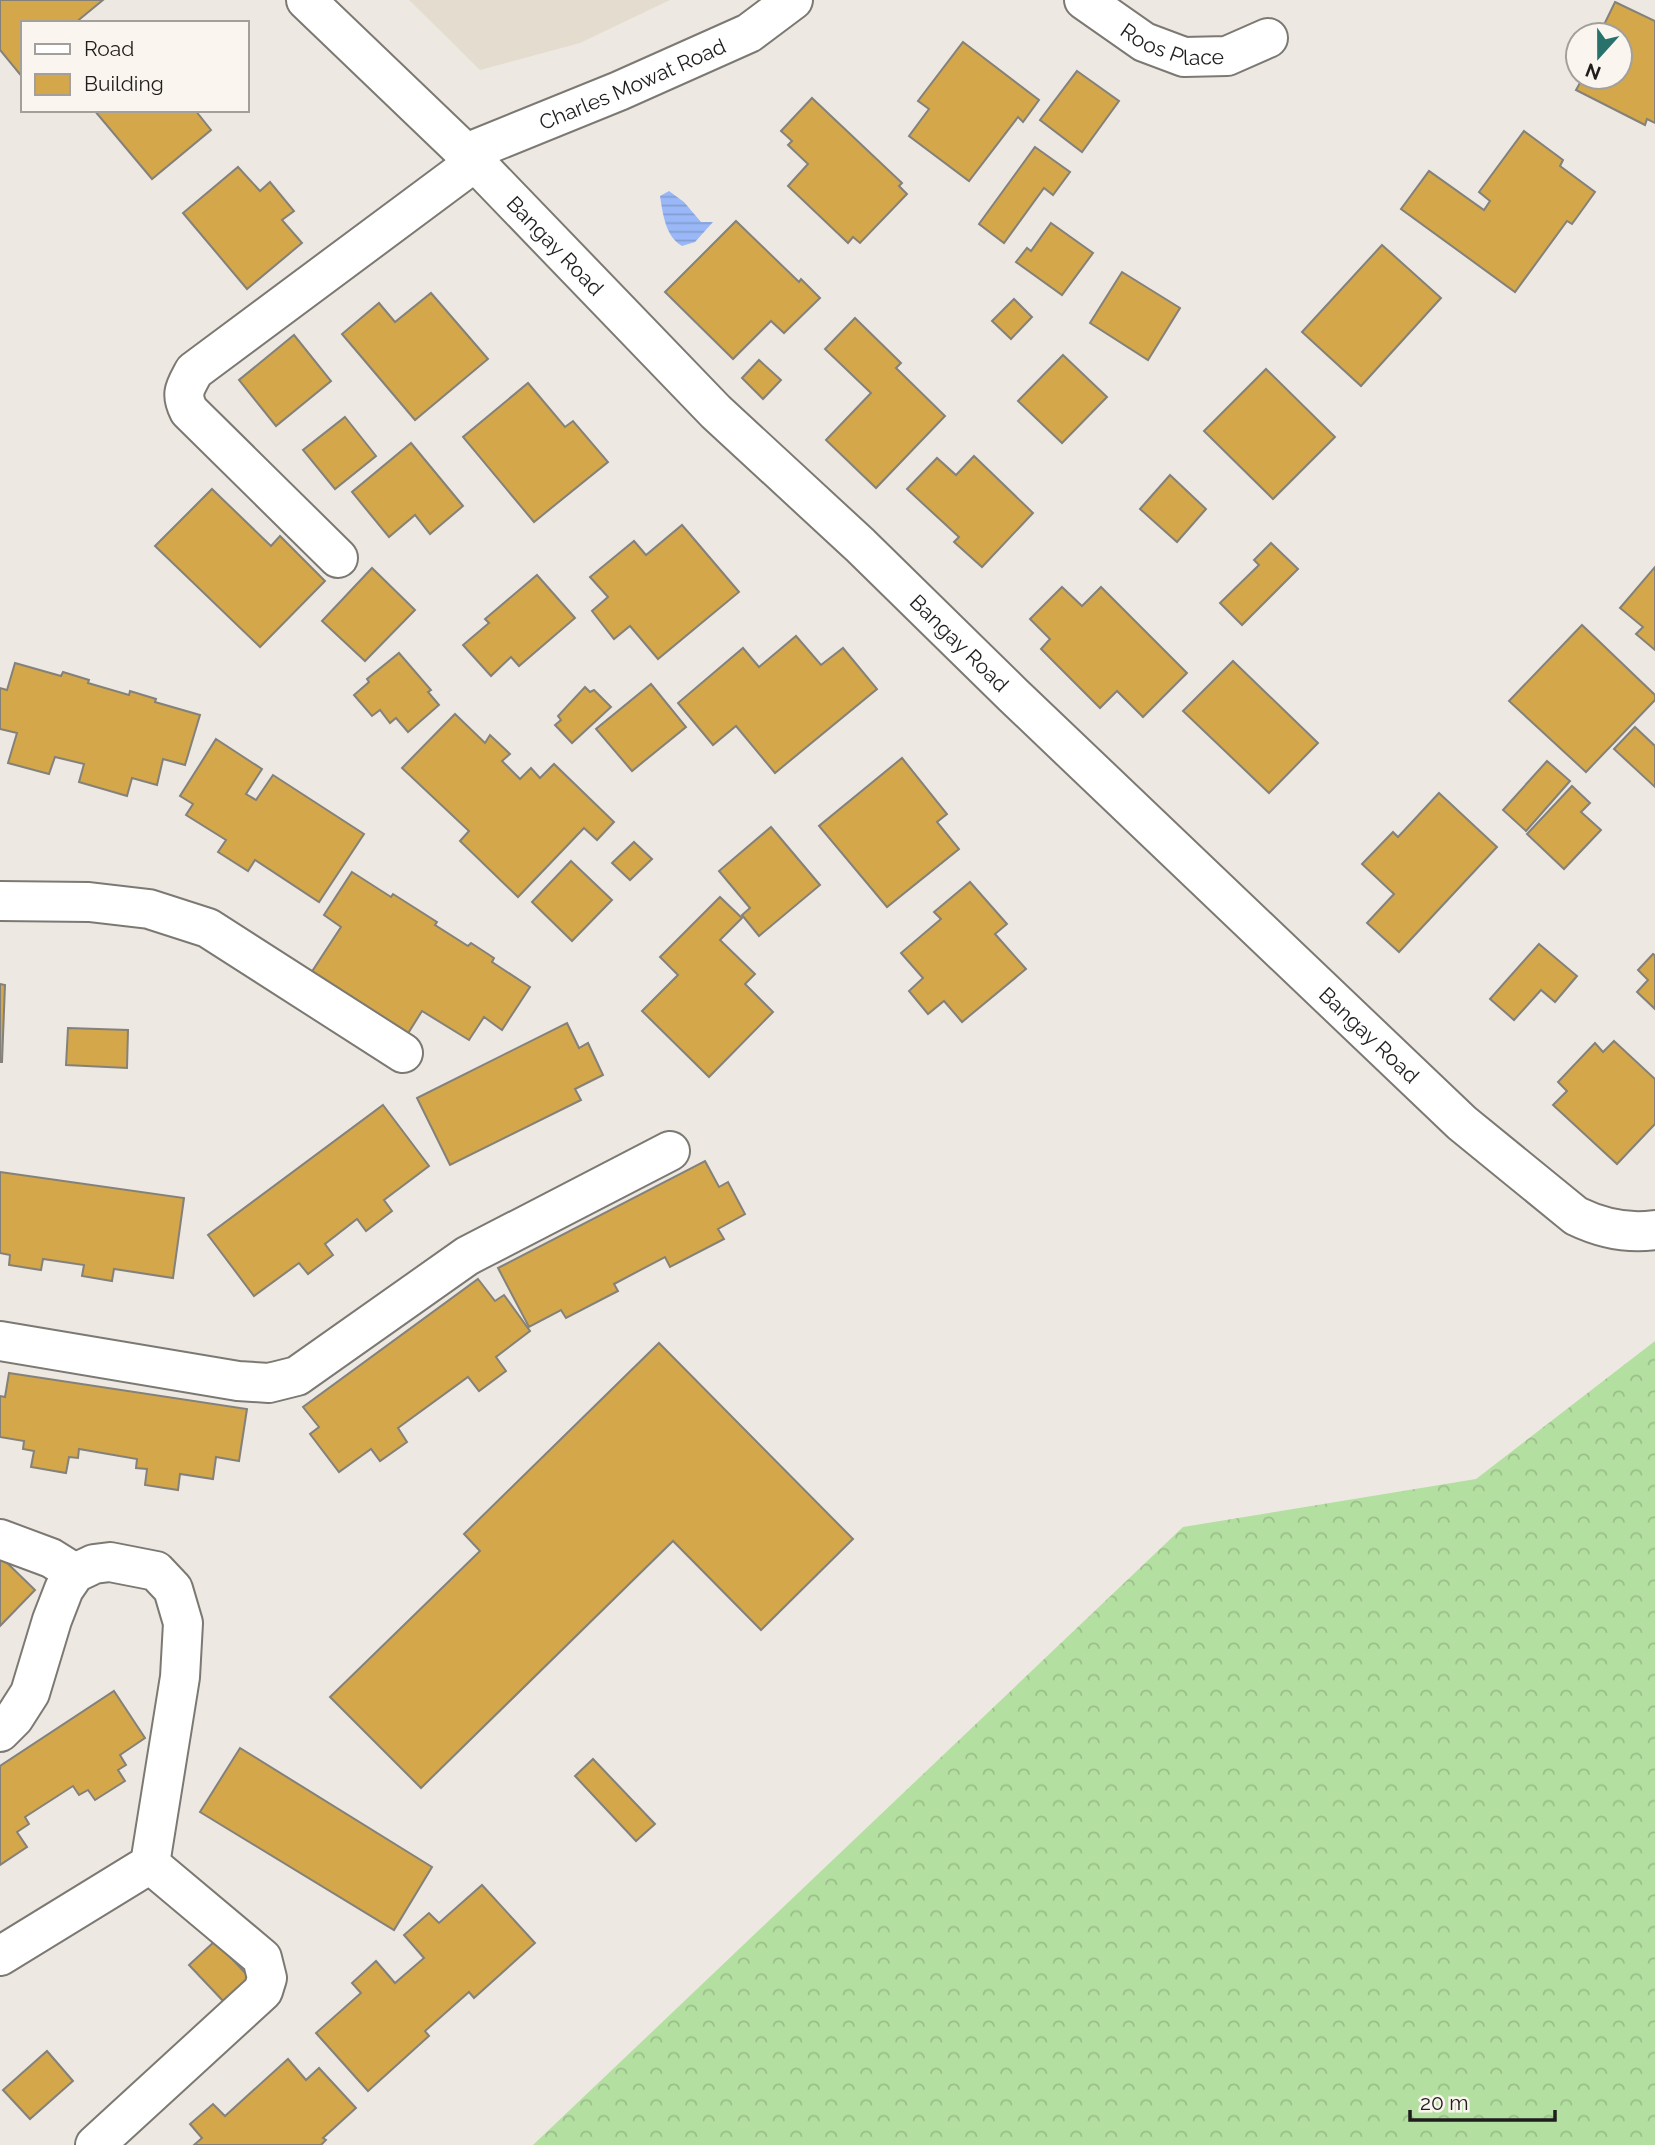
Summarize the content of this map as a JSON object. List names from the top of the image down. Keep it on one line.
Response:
{"streets":{"street":["Roos Place","Charles Mowat Road","Bangay Road"]},"crossings":[["Charles Mowat Road","Bangay Road"]],"legend":["Road","Building"],"scale_bar":"20 m","north":"bottom"}
